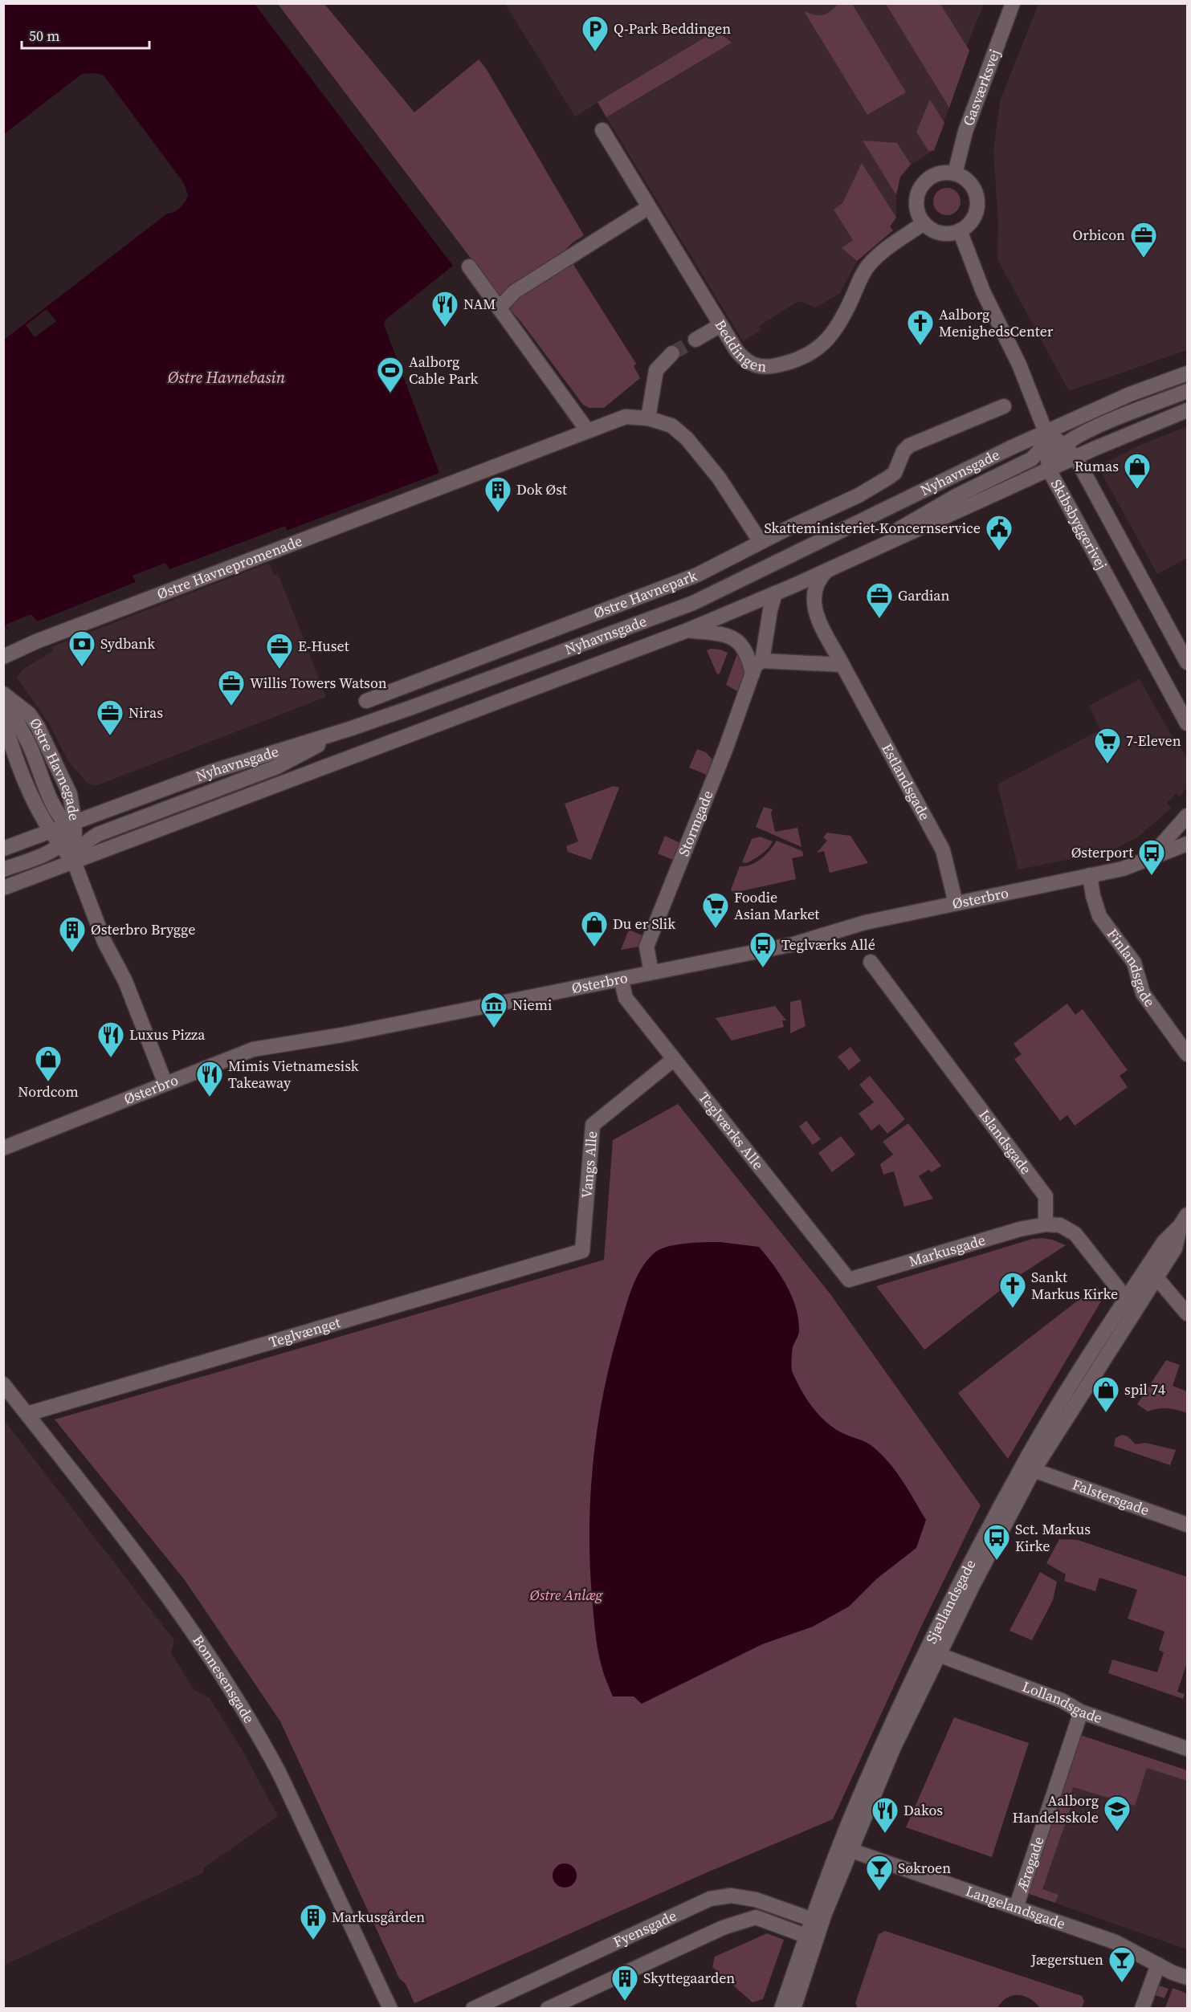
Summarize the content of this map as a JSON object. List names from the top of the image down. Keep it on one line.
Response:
{"streets":{"street":["Gasværksvej","Beddingen","Nyhavnsgade","Skibsbyggerivej","Østre Havnepromenade","Østre Havnepark","Østre Havnegade","Estlandsgade","Stormgade","Østerbro","Finlandsgade","Teglværks Alle","Islandsgade","Vangs Alle","Markusgade","Teglvænget","Falstersgade","Sjællandsgade","Bonnesensgade","Lollandsgade","Ærøgade","Langelandsgade","Fyensgade"]},"crossings":[["Gasværksvej","Beddingen"],["Nyhavnsgade","Skibsbyggerivej"],["Nyhavnsgade","Østre Havnegade"],["Nyhavnsgade","Estlandsgade"],["Nyhavnsgade","Stormgade"],["Østre Havnegade","Østerbro"],["Estlandsgade","Østerbro"],["Stormgade","Østerbro"],["Østerbro","Finlandsgade"],["Østerbro","Teglværks Alle"],["Teglværks Alle","Vangs Alle"],["Teglværks Alle","Markusgade"],["Islandsgade","Markusgade"],["Vangs Alle","Teglvænget"],["Teglvænget","Bonnesensgade"],["Falstersgade","Sjællandsgade"],["Sjællandsgade","Lollandsgade"],["Sjællandsgade","Langelandsgade"],["Sjællandsgade","Fyensgade"],["Lollandsgade","Ærøgade"],["Ærøgade","Langelandsgade"]],"water":["Østre Havnebasin"],"parks":["Østre Anlæg"],"places":{"parking":["Q-Park Beddingen"],"office":["Orbicon","Gardian","E-Huset","Willis Towers Watson","Niras"],"restaurant":["NAM","Luxus Pizza","Mimis Vietnamesisk Takeaway","Dakos"],"church":["Aalborg MenighedsCenter","Sankt Markus Kirke"],"sports":["Aalborg Cable Park"],"shop":["Rumas","Du er Slik","Nordcom","spil 74"],"building":["Dok Øst","Østerbro Brygge","Markusgården","Skyttegaarden"],"public building":["Skatteministeriet-Koncernservice"],"bank":["Sydbank"],"supermarket":["7-Eleven","Foodie Asian Market"],"bus stop":["Østerport","Teglværks Allé","Sct. Markus Kirke"],"museum":["Niemi"],"school or university":["Aalborg Handelsskole"],"bar":["Søkroen","Jægerstuen"]},"scale_bar":"50 m"}
